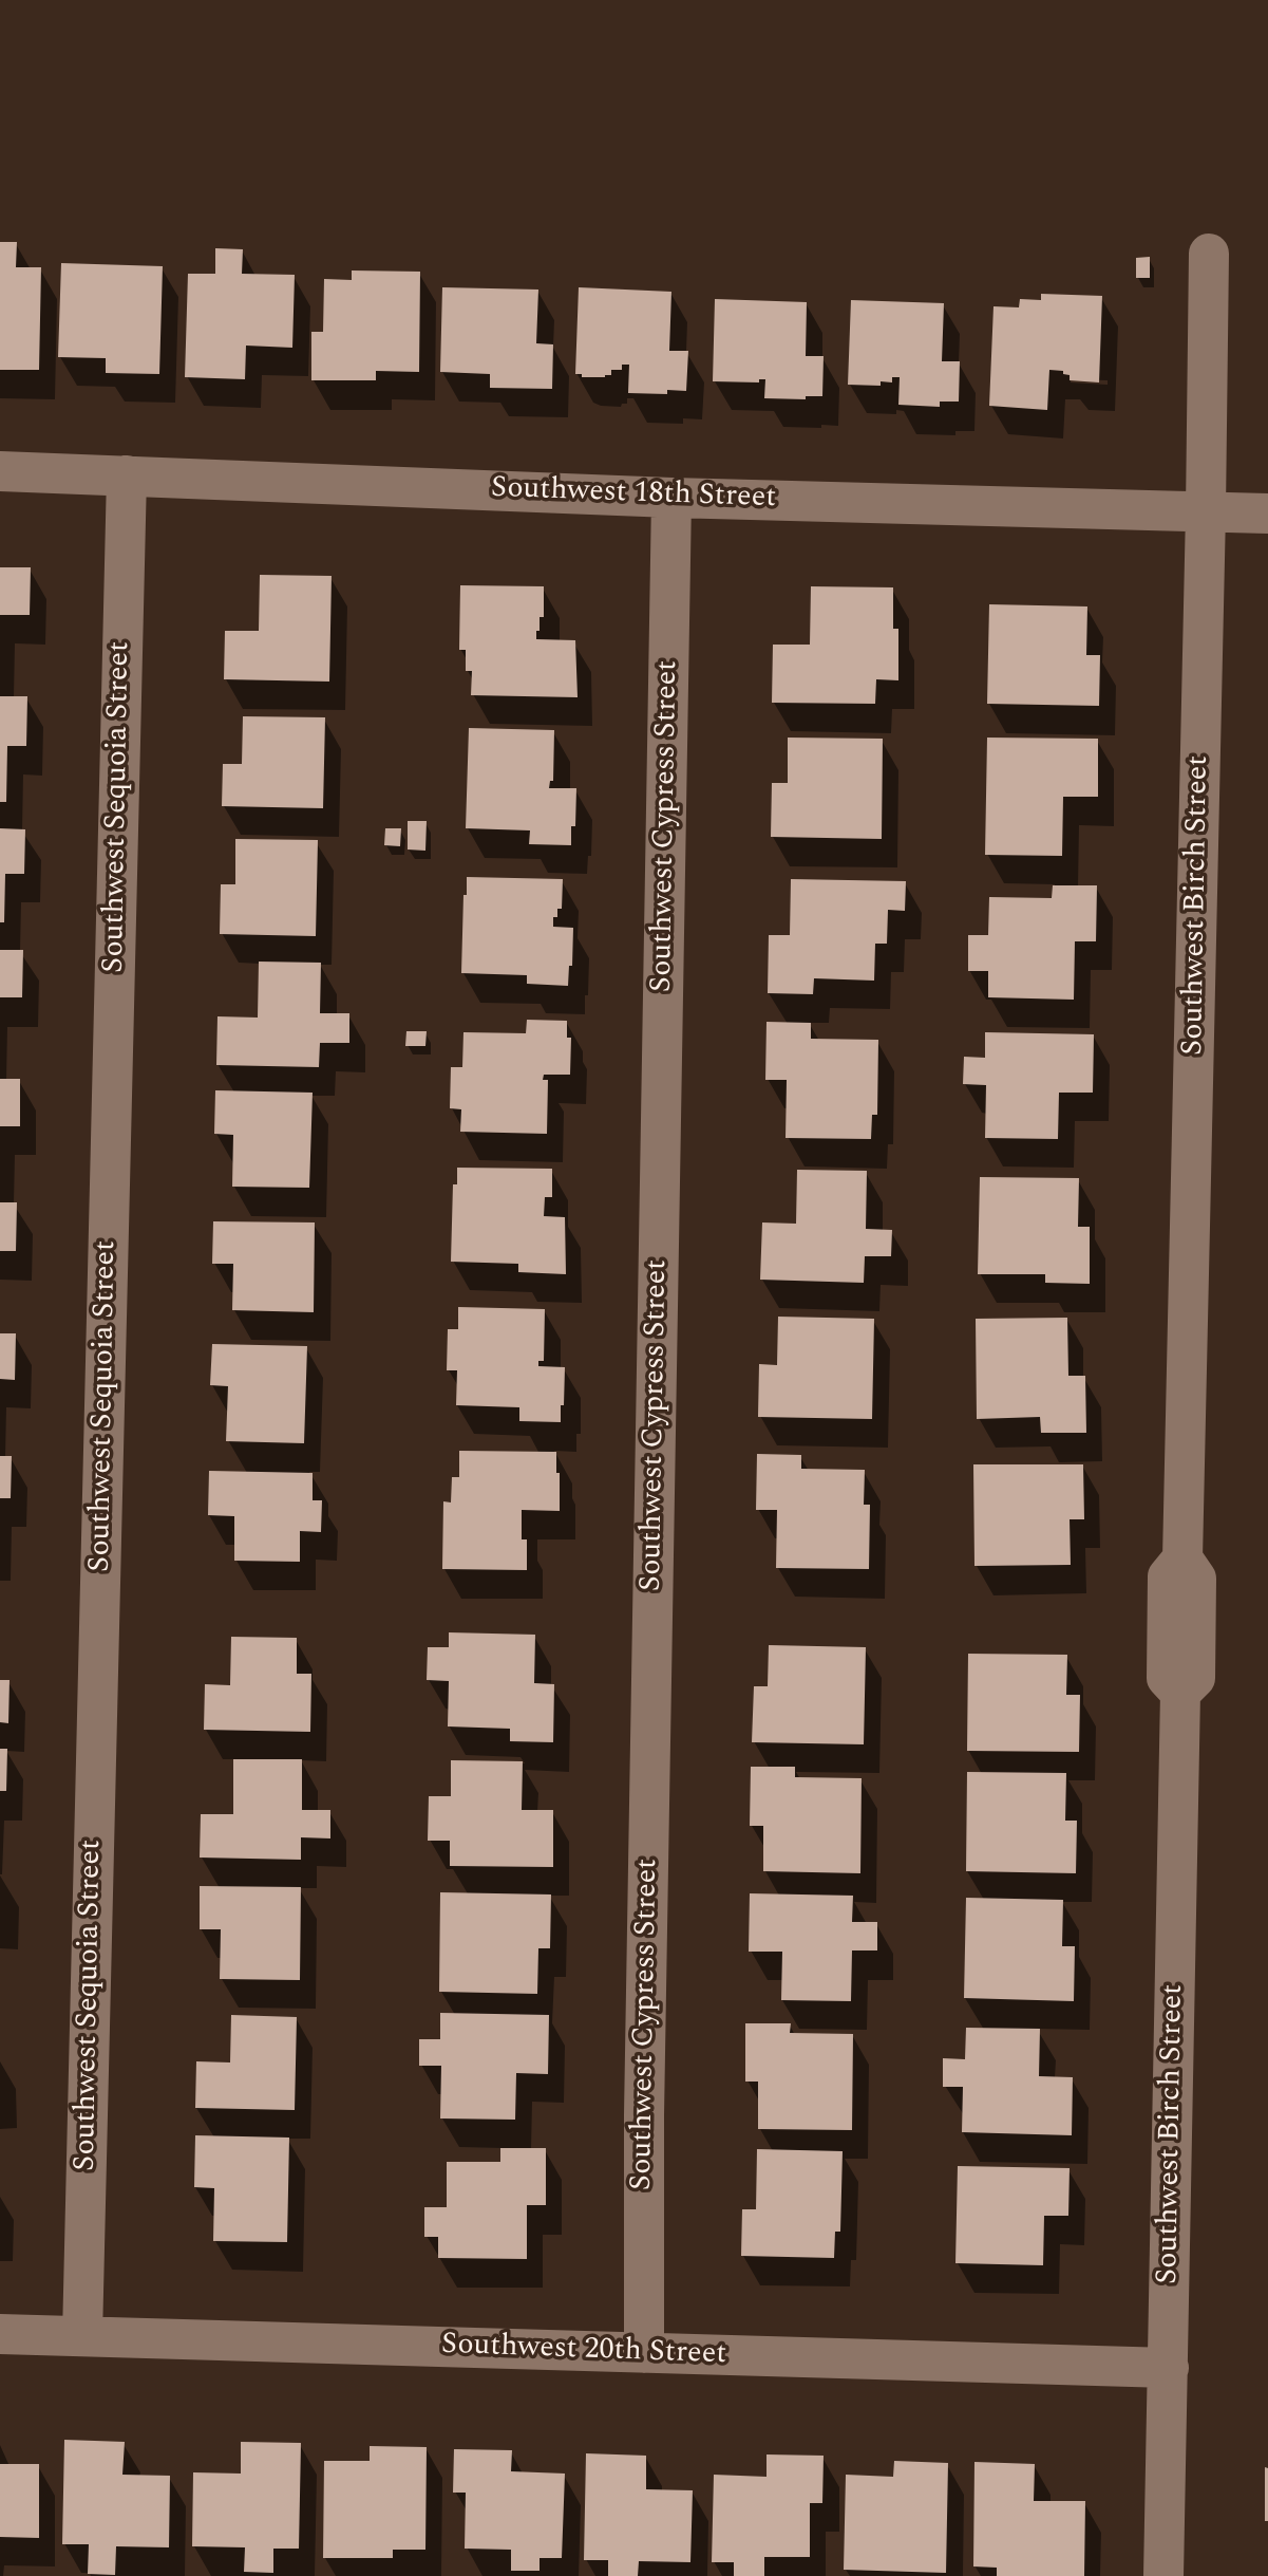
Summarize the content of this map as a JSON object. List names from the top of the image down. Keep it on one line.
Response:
{"streets":{"street":["Southwest 18th Street","Southwest Sequoia Street","Southwest Cypress Street","Southwest Birch Street","Southwest 20th Street"]},"crossings":[["Southwest 18th Street","Southwest Sequoia Street"],["Southwest 18th Street","Southwest Cypress Street"],["Southwest 18th Street","Southwest Birch Street"],["Southwest Sequoia Street","Southwest 20th Street"],["Southwest Cypress Street","Southwest 20th Street"],["Southwest Birch Street","Southwest 20th Street"]]}
